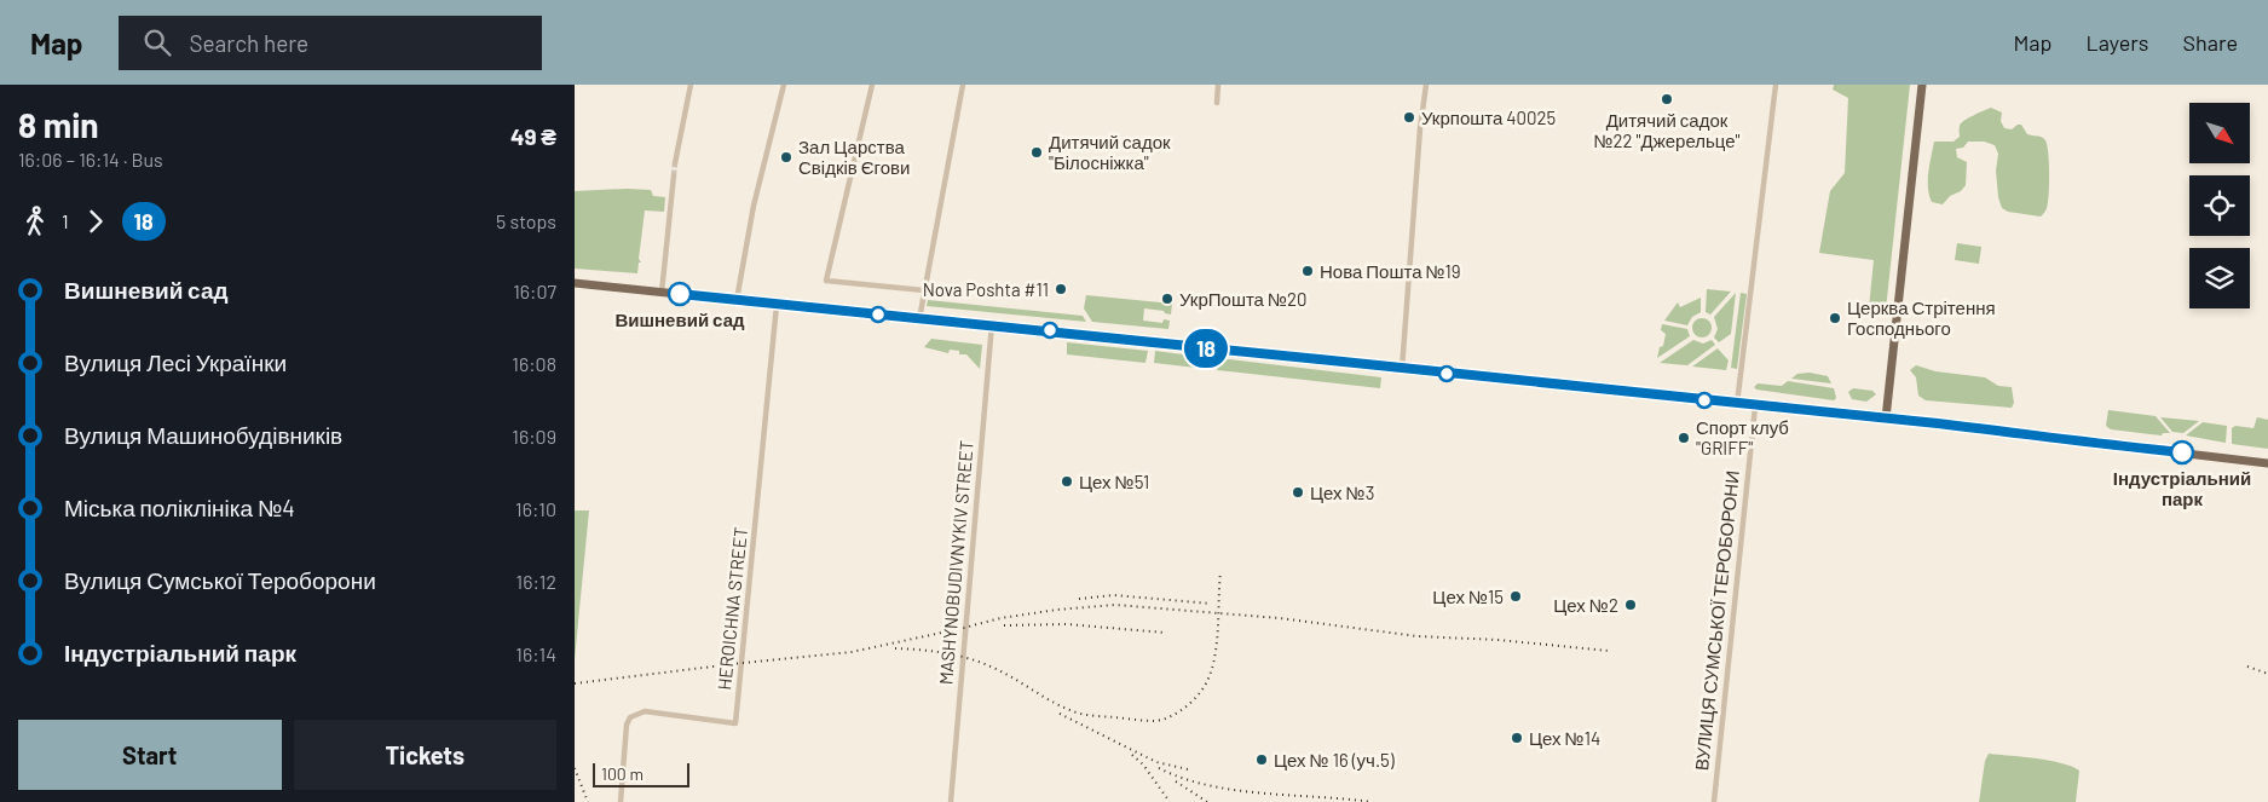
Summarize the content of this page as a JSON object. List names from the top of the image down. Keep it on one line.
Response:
{"streets":{"street":["MASHYNOBUDIVNYKIV STREET","HEROICHNA STREET","ВУЛИЦЯ СУМСЬКОЇ ТЕРОБОРОНИ"]},"places":["Дитячий садок №22 \"Джерельце\"","Укрпошта 40025","Дитячий садок \"Білосніжка\"","Зал Царства Свідків Єгови","Нова Пошта №19","Nova Poshta #11","Вишневий сад","УкрПошта №20","Церква Стрітення Господнього","Спорт клуб \"GRIFF\"","Індустріальний парк","Цех №51","Цех №3","Цех №15","Цех №2","Цех №14","Цех № 16 (уч.5)"],"lines":["bus line 18"],"scale_bar":"100 m","north":"bottom right","page":{"header":"Map","search":"Search here","nav":["Map","Layers","Share"],"heading":["8 min","16:06 – 16:14 · Bus","49 ₴"],"on_map":"18","legs":["1","18","5 stops"],"list":[{"name":"Вишневий сад","value":"16:07"},{"name":"Вулиця Лесі Українки","value":"16:08"},{"name":"Вулиця Машинобудівників","value":"16:09"},{"name":"Міська поліклініка №4","value":"16:10"},{"name":"Вулиця Сумської Тероборони","value":"16:12"},{"name":"Індустріальний парк","value":"16:14"}],"buttons":["Start","Tickets"],"scale":"100 m"}}
